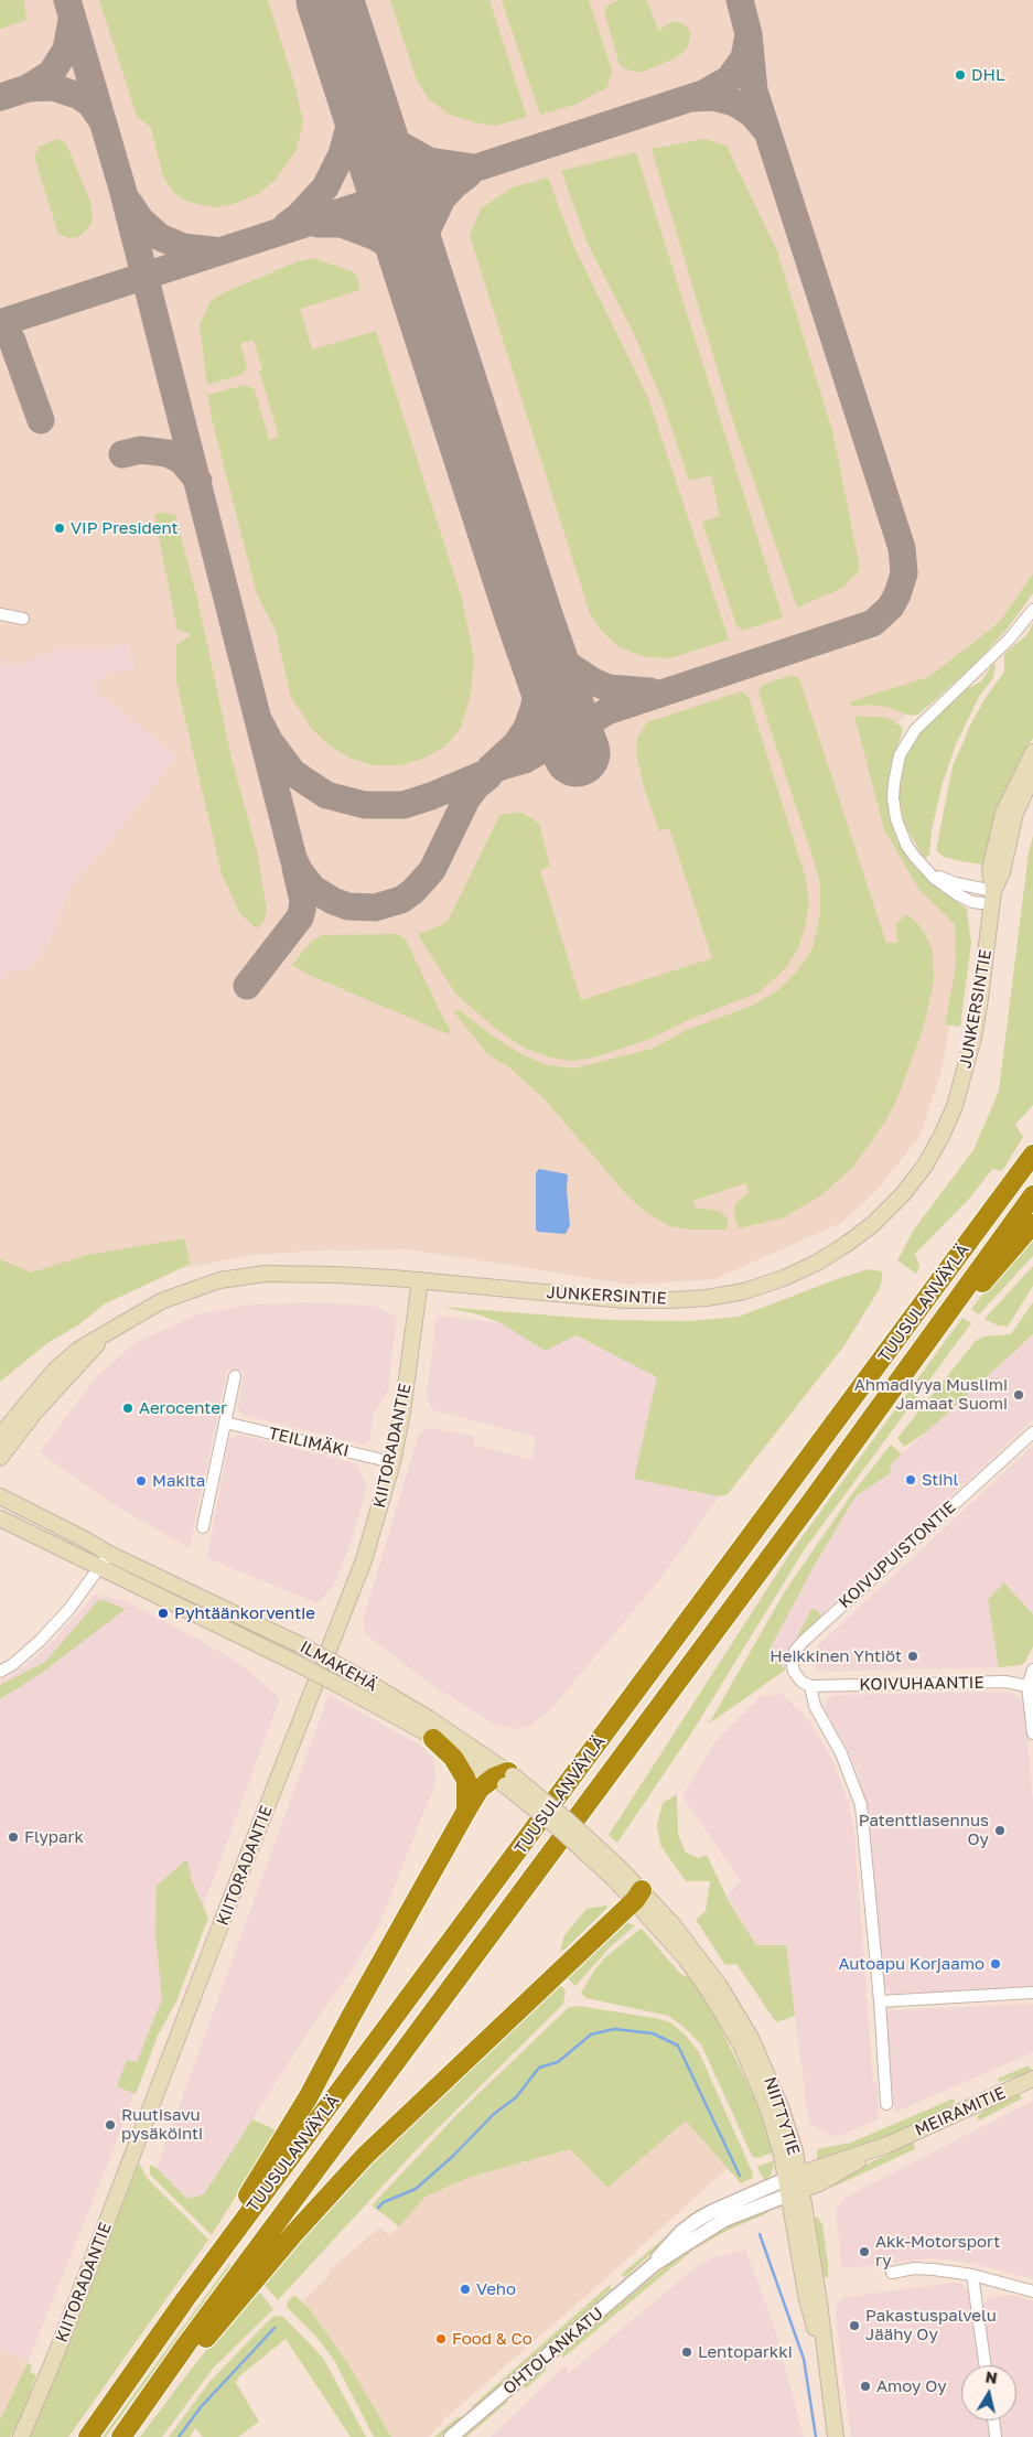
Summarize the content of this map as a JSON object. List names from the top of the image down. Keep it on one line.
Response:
{"streets":{"highway":["TUUSULANVÄYLÄ"],"main road":["JUNKERSINTIE","KIITORADANTIE","ILMAKEHÄ","MEIRAMITIE","NIITTYTIE"],"street":["TEILIMÄKI","KOIVUPUISTONTIE","KOIVUHAANTIE","OHTOLANKATU"]},"crossings":[["JUNKERSINTIE","KIITORADANTIE"],["TEILIMÄKI","KIITORADANTIE"],["KOIVUPUISTONTIE","KOIVUHAANTIE"],["ILMAKEHÄ","NIITTYTIE"],["MEIRAMITIE","NIITTYTIE"],["MEIRAMITIE","OHTOLANKATU"],["NIITTYTIE","OHTOLANKATU"]],"places":["DHL","VIP President","Ahmadiyya Muslimi Jamaat Suomi","Aerocenter","Stihl","Makita","Pyhtäänkorventie","Heikkinen Yhtiöt","Patenttiasennus Oy","Flypark","Autoapu Korjaamo","Ruutisavu pysäköinti","Akk-Motorsport ry","Veho","Pakastuspalvelu Jäähy Oy","Food & Co","Lentoparkki","Amoy Oy"],"north":"top"}
